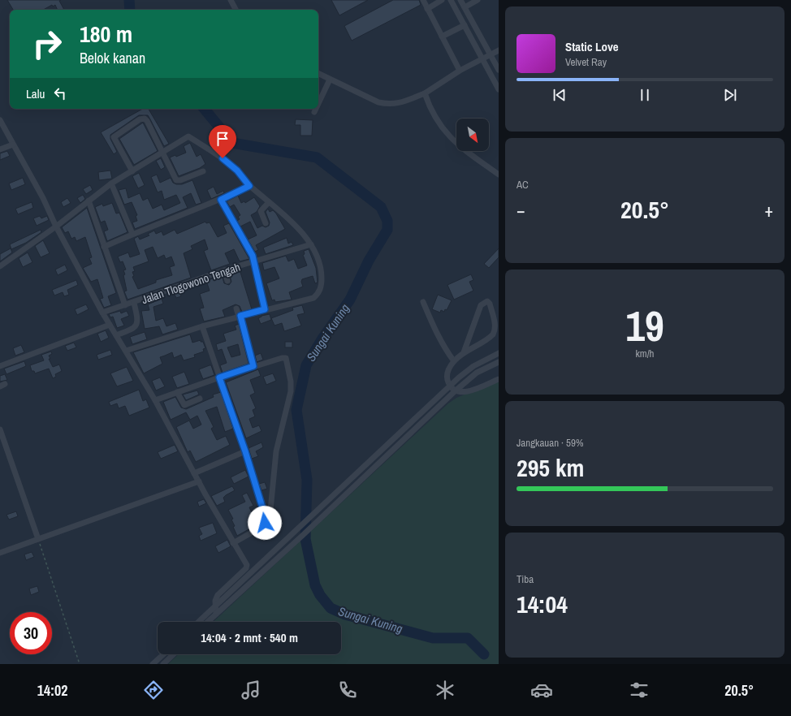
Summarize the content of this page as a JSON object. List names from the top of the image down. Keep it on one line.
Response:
{"streets":{"street":["Jalan Tlogowono Tengah"]},"water":["Sungai Kuning"],"north":"bottom right","page":{"turn":["180 m","Belok kanan"],"song":["Static Love","Velvet Ray"],"then":"Lalu","tile":["AC",["19","km/h"],["Jangkauan · 59%","295 km"],["Tiba","14:04"]],"heat":["−","20.5°","+"],"limit":"30","trip":"14:04 · 2 mnt · 540 m","tabs":["14:02","20.5°"]}}
